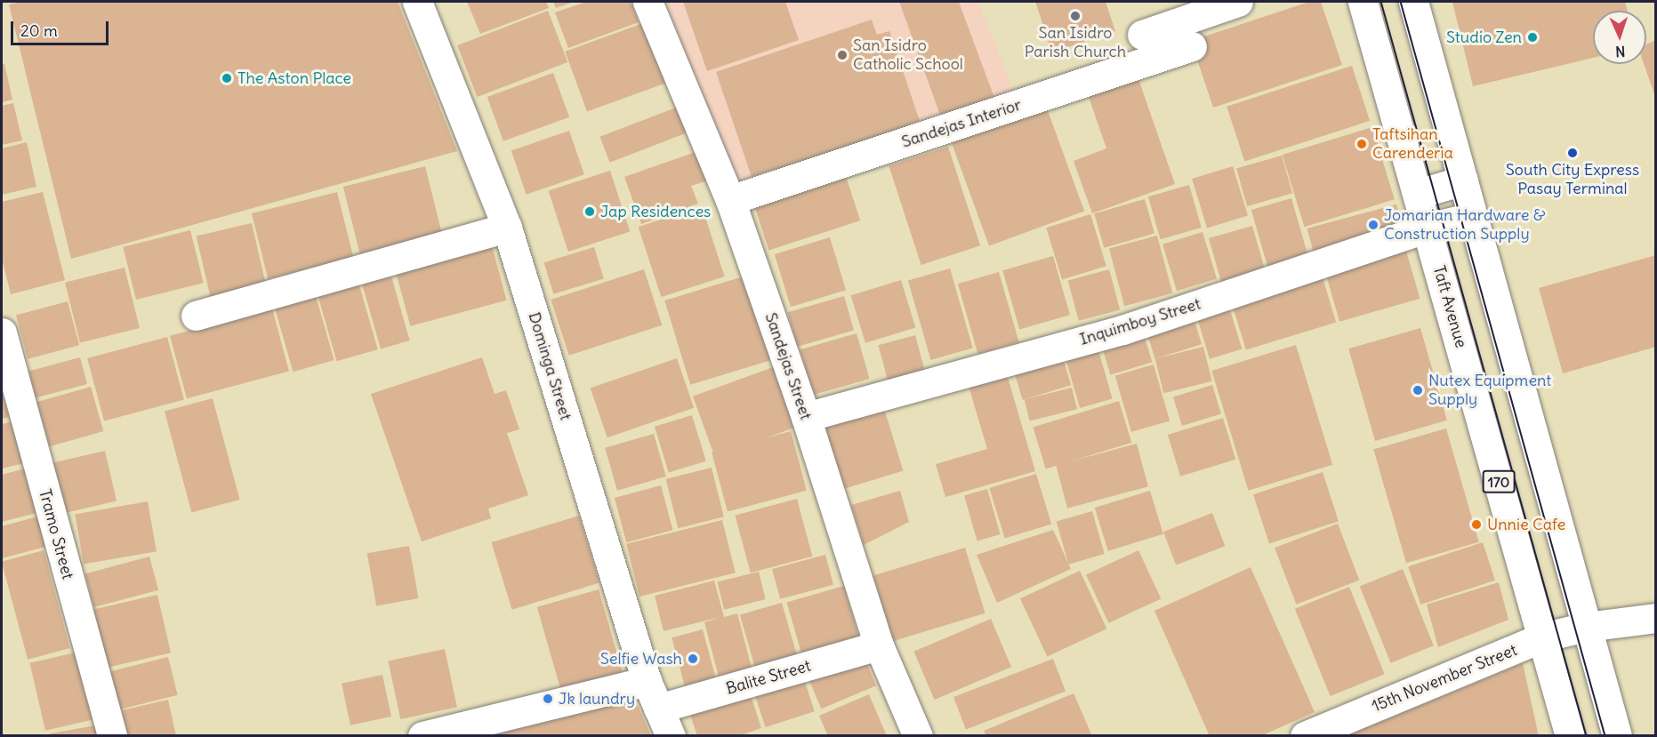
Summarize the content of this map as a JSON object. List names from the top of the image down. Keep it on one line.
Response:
{"streets":{"street":["Sandejas Interior","Taft Avenue","Inquimboy Street","Dominga Street","Sandejas Street","170","Tramo Street","Balite Street","15th November Street"]},"crossings":[["Sandejas Interior","Sandejas Street"],["Taft Avenue","Inquimboy Street"],["Taft Avenue","15th November Street"],["Inquimboy Street","Sandejas Street"],["Dominga Street","Balite Street"],["Sandejas Street","Balite Street"]],"places":["San Isidro Parish Church","Studio Zen","San Isidro Catholic School","The Aston Place","Taftsihan Carenderia","South City Express Pasay Terminal","Jap Residences","Jomarian Hardware & Construction Supply","Nutex Equipment Supply","Unnie Cafe","Selfie Wash","Jk laundry"],"scale_bar":"20 m","north":"bottom"}
